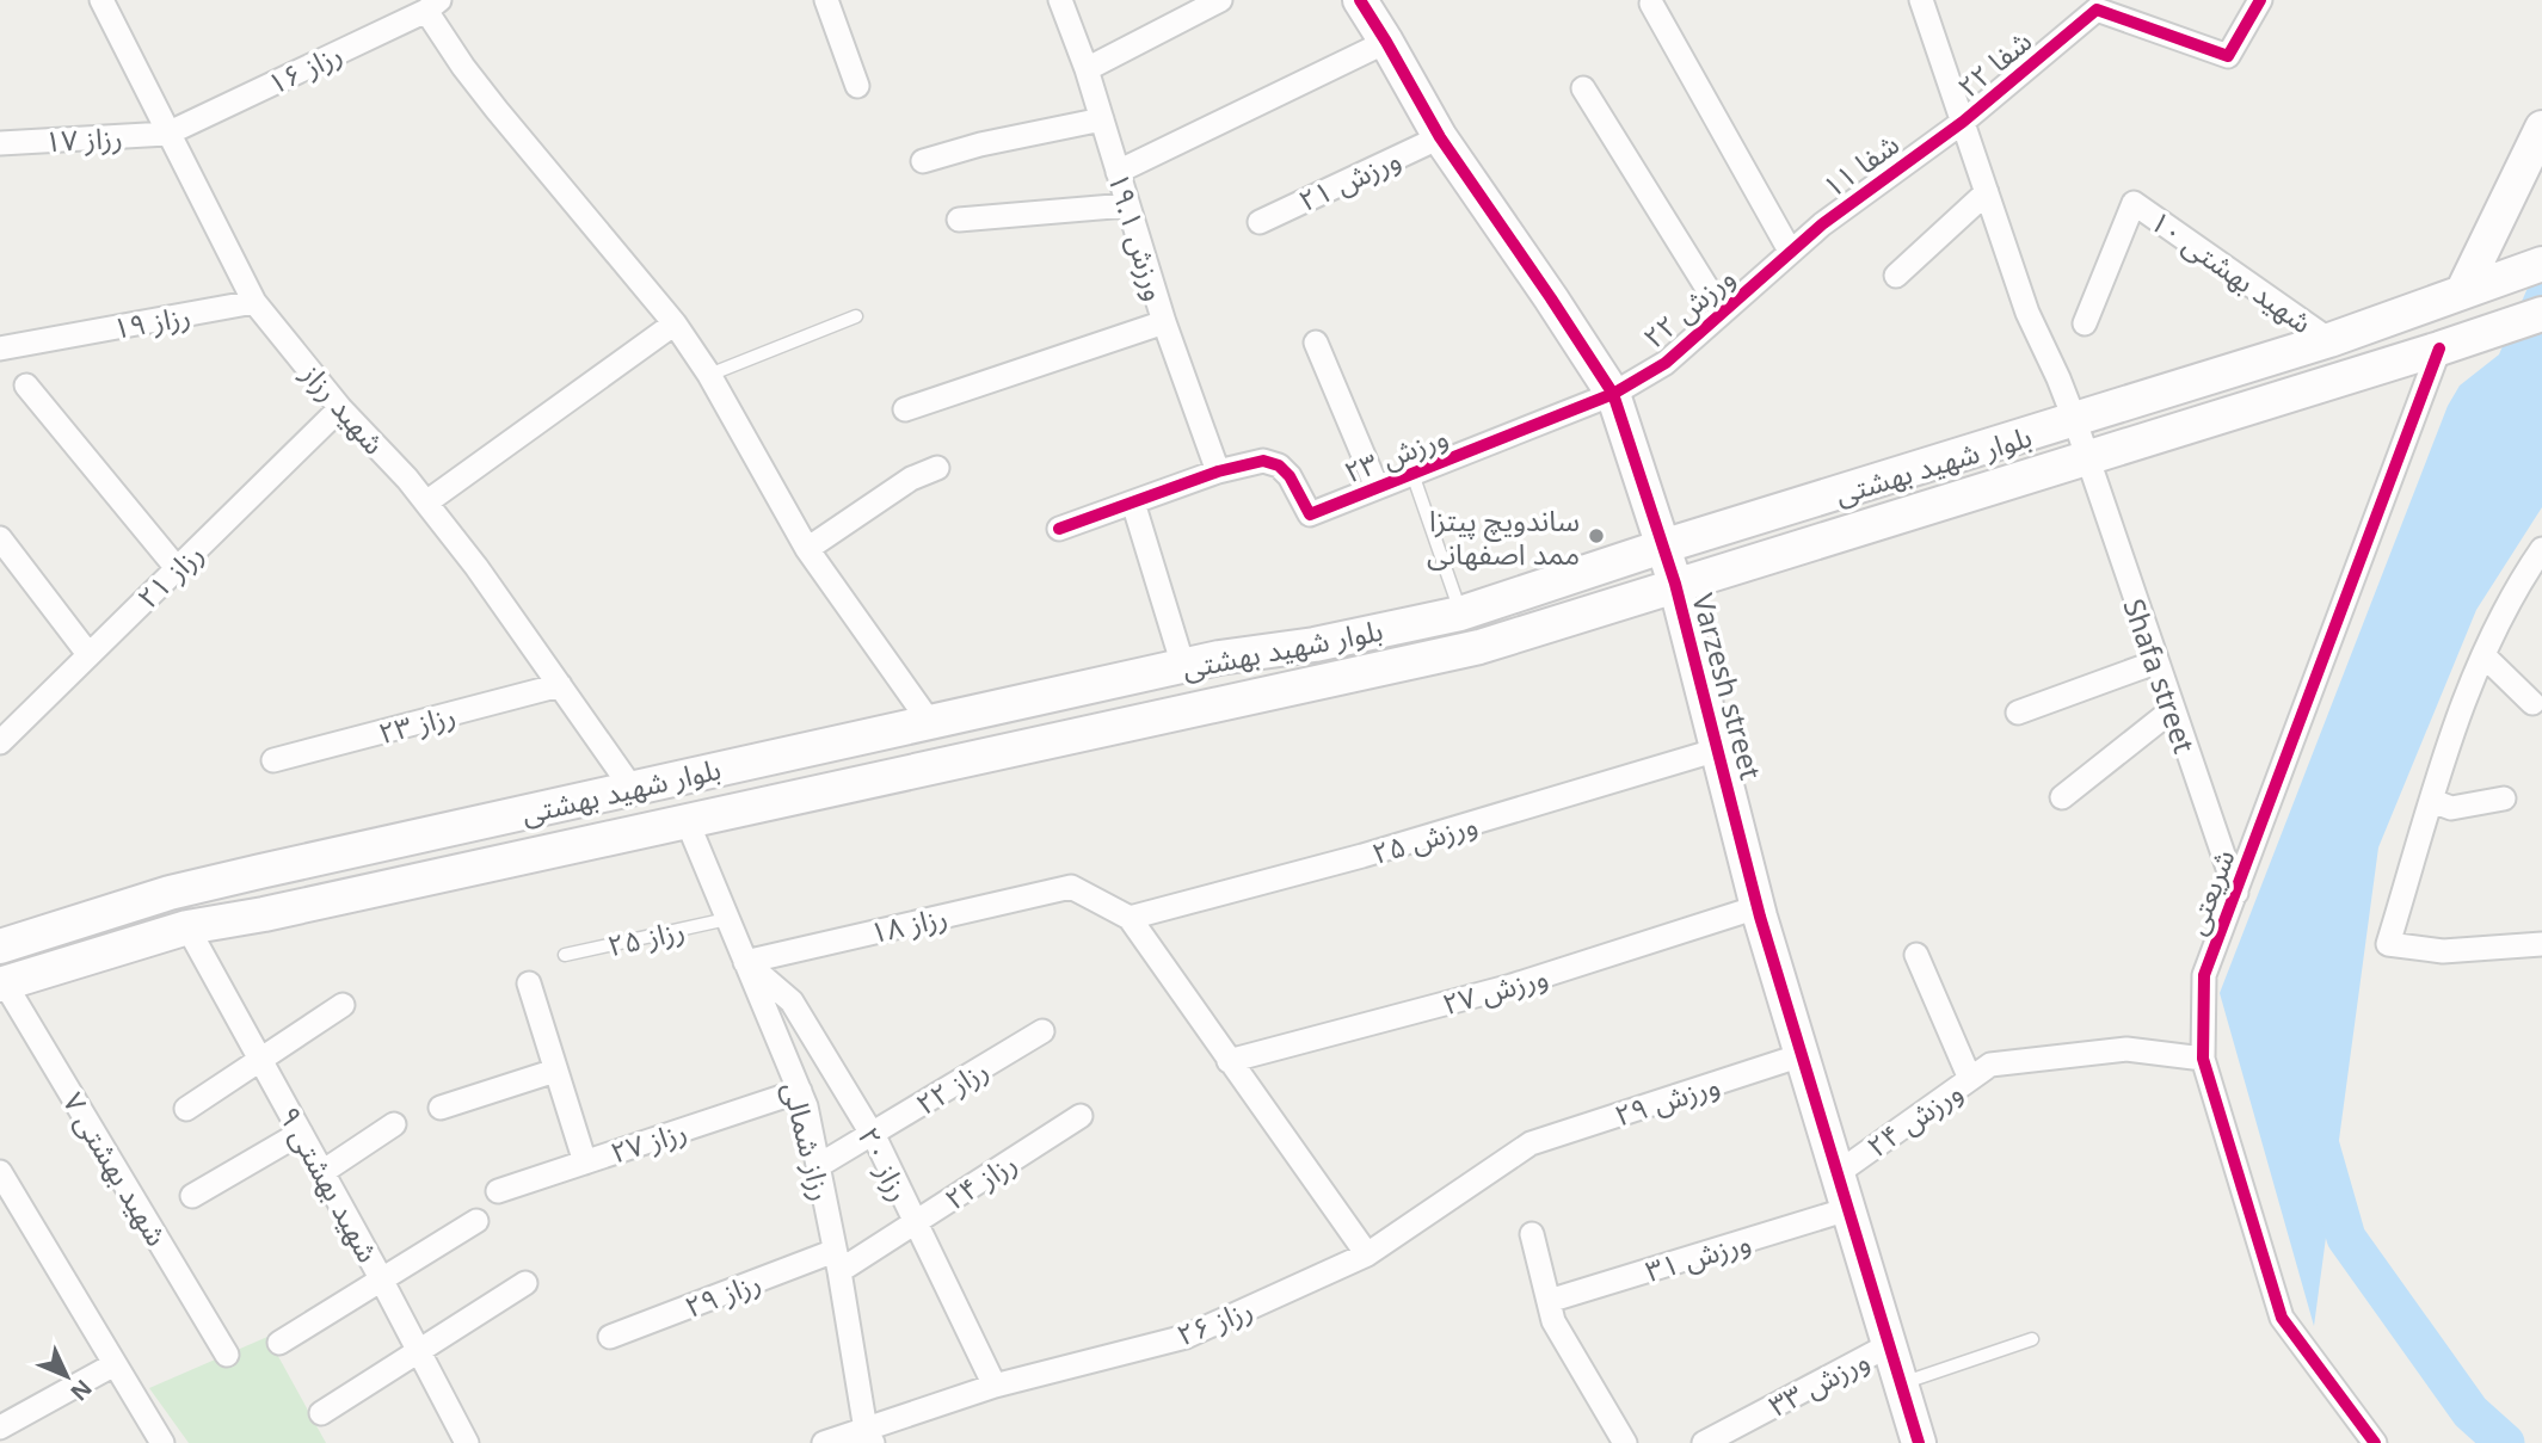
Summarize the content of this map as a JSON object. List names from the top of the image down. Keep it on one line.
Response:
{"streets":{"main road":["بلوار شهید بهشتی","Varzesh street"],"street":["شفا ۲۲","رزاز ۱۶","رزاز ۱۷","شفا ۱۱","ورزش ۲۱","ورزش ۱۹.۱","شهید بهشتی ۱۰","ورزش ۲۲","رزاز ۱۹","شهید رزاز","ورزش ۲۳","رزاز ۲۱","Shafa street","رزاز ۲۳","ورزش ۲۵","شریعتی","رزاز ۱۸","ورزش ۲۷","رزاز ۲۲","ورزش ۲۹","ورزش ۲۴","رزاز ۲۷","رزاز شمالی","رزاز ۲۰","شهید بهشتی ۷","رزاز ۲۴","شهید بهشتی ۹","ورزش ۳۱","رزاز ۲۹","رزاز ۲۶","ورزش ۳۳"],"lane":["رزاز ۲۵"]},"crossings":[["شفا ۲۲","شفا ۱۱"],["رزاز ۱۶","رزاز ۱۷"],["رزاز ۱۶","شهید رزاز"],["رزاز ۱۷","شهید رزاز"],["شفا ۱۱","ورزش ۲۲"],["ورزش ۲۱","Varzesh street"],["ورزش ۱۹.۱","ورزش ۲۳"],["شهید بهشتی ۱۰","بلوار شهید بهشتی"],["ورزش ۲۲","ورزش ۲۳"],["ورزش ۲۲","Varzesh street"],["رزاز ۱۹","شهید رزاز"],["شهید رزاز","بلوار شهید بهشتی"],["شهید رزاز","رزاز ۲۱"],["شهید رزاز","رزاز ۲۳"],["ورزش ۲۳","Varzesh street"],["بلوار شهید بهشتی","Shafa street"],["بلوار شهید بهشتی","Varzesh street"],["بلوار شهید بهشتی","شریعتی"],["بلوار شهید بهشتی","رزاز شمالی"],["بلوار شهید بهشتی","شهید بهشتی ۷"],["بلوار شهید بهشتی","شهید بهشتی ۹"],["Shafa street","شریعتی"],["Varzesh street","ورزش ۲۵"],["Varzesh street","ورزش ۲۷"],["Varzesh street","ورزش ۲۹"],["Varzesh street","ورزش ۲۴"],["Varzesh street","ورزش ۳۱"],["Varzesh street","ورزش ۳۳"],["ورزش ۲۵","رزاز ۱۸"],["شریعتی","ورزش ۲۴"],["رزاز ۱۸","رزاز شمالی"],["رزاز ۱۸","رزاز ۲۰"],["رزاز ۲۵","رزاز شمالی"],["رزاز ۲۲","رزاز شمالی"],["رزاز ۲۲","رزاز ۲۰"],["ورزش ۲۹","رزاز ۲۶"],["رزاز ۲۷","رزاز شمالی"],["رزاز شمالی","رزاز ۲۰"],["رزاز شمالی","رزاز ۲۴"],["رزاز شمالی","رزاز ۲۹"],["رزاز شمالی","رزاز ۲۶"],["رزاز ۲۰","رزاز ۲۴"],["رزاز ۲۰","رزاز ۲۶"],["رزاز ۲۴","رزاز ۲۹"]],"places":["ساندویچ پیتزا ممد اصفهانی"],"north":"bottom right"}
